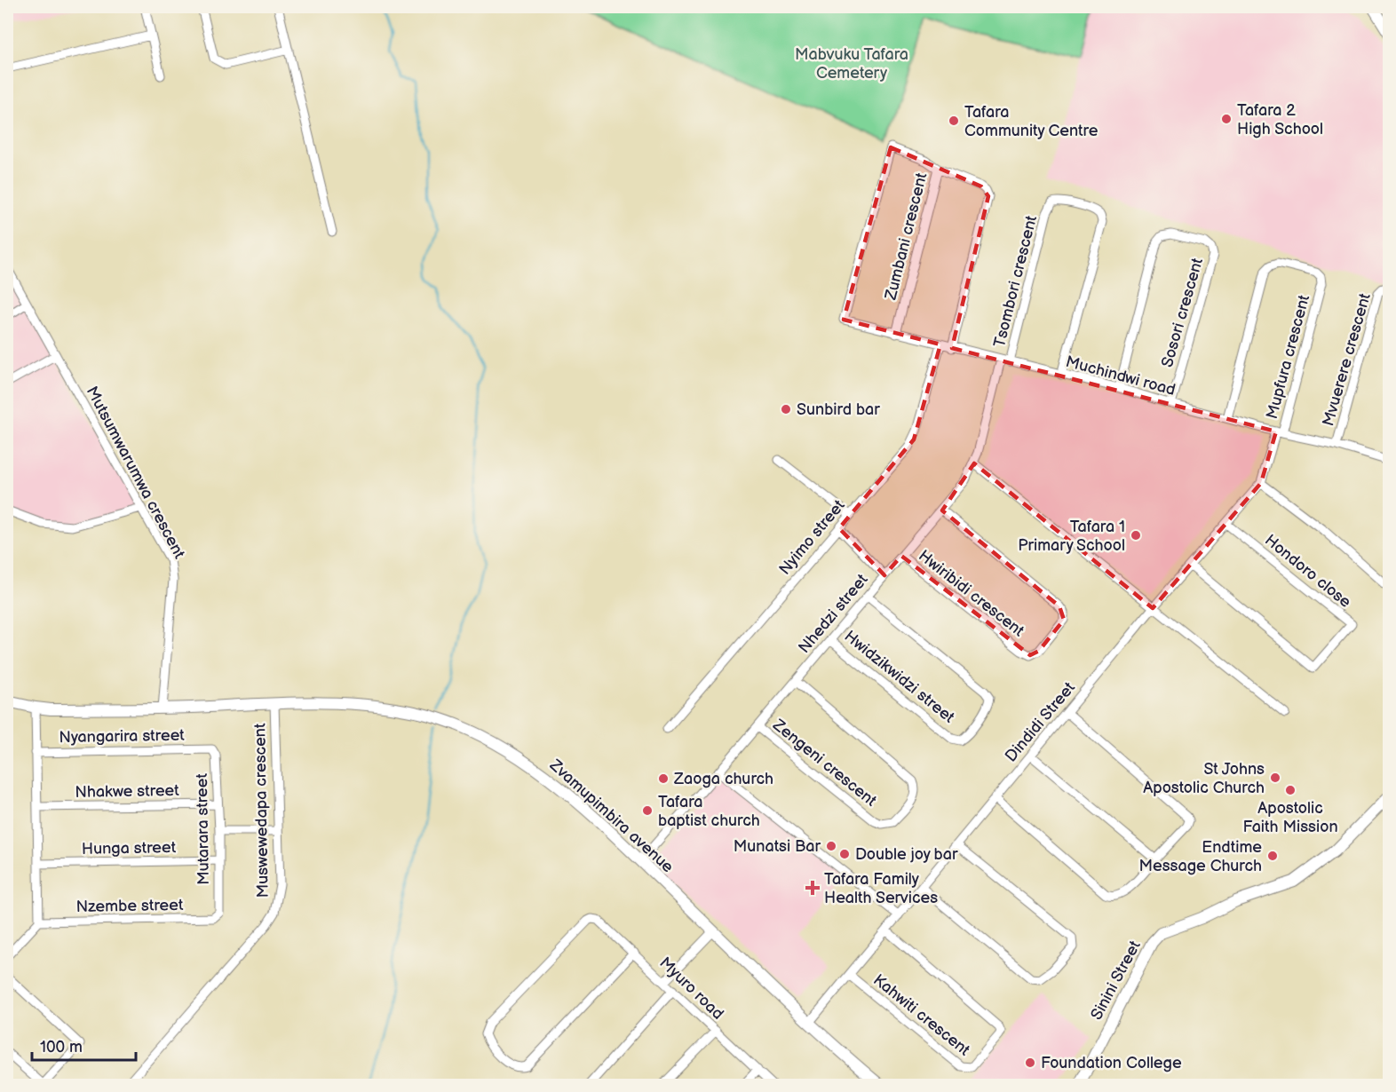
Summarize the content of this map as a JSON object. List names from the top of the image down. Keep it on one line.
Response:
{"streets":{"street":["Zumbani crescent","Tsombori crescent","Sosori crescent","Mupfura crescent","Mvuerere crescent","Muchindwi road","Mutsumwarumwa crescent","Nyimo street","Hondoro close","Hwiribidi crescent","Nhedzi street","Hwidzikwidzi street","Dindidi Street","Nyangarira street","Zengeni crescent","Nhakwe street","Muswewedapa crescent","Zvamupimbira avenue","Mutarara street","Hunga street","Nzembe street","Sinini Street","Myuro road","Kahwiti crescent"]},"crossings":[["Zumbani crescent","Muchindwi road"],["Tsombori crescent","Muchindwi road"],["Tsombori crescent","Nhedzi street"],["Sosori crescent","Muchindwi road"],["Mupfura crescent","Muchindwi road"],["Mupfura crescent","Dindidi Street"],["Mvuerere crescent","Muchindwi road"],["Muchindwi road","Nyimo street"],["Muchindwi road","Nhedzi street"],["Muchindwi road","Dindidi Street"],["Mutsumwarumwa crescent","Zvamupimbira avenue"],["Hondoro close","Dindidi Street"],["Hwiribidi crescent","Nhedzi street"],["Nhedzi street","Hwidzikwidzi street"],["Nhedzi street","Zengeni crescent"],["Nhedzi street","Zvamupimbira avenue"],["Dindidi Street","Zvamupimbira avenue"],["Dindidi Street","Kahwiti crescent"],["Nyangarira street","Mutarara street"],["Nhakwe street","Mutarara street"],["Muswewedapa crescent","Zvamupimbira avenue"],["Mutarara street","Hunga street"],["Mutarara street","Nzembe street"]],"parks":["Mabvuku Tafara Cemetery"],"places":{"other":["Tafara 2 High School","Tafara Community Centre","Sunbird bar","Tafara 1 Primary School","St Johns Apostolic Church","Zaoga church","Apostolic Faith Mission","Tafara baptist church","Munatsi Bar","Double joy bar","Endtime Message Church","Foundation College"],"health":["Tafara Family Health Services"]},"scale_bar":"100 m"}
